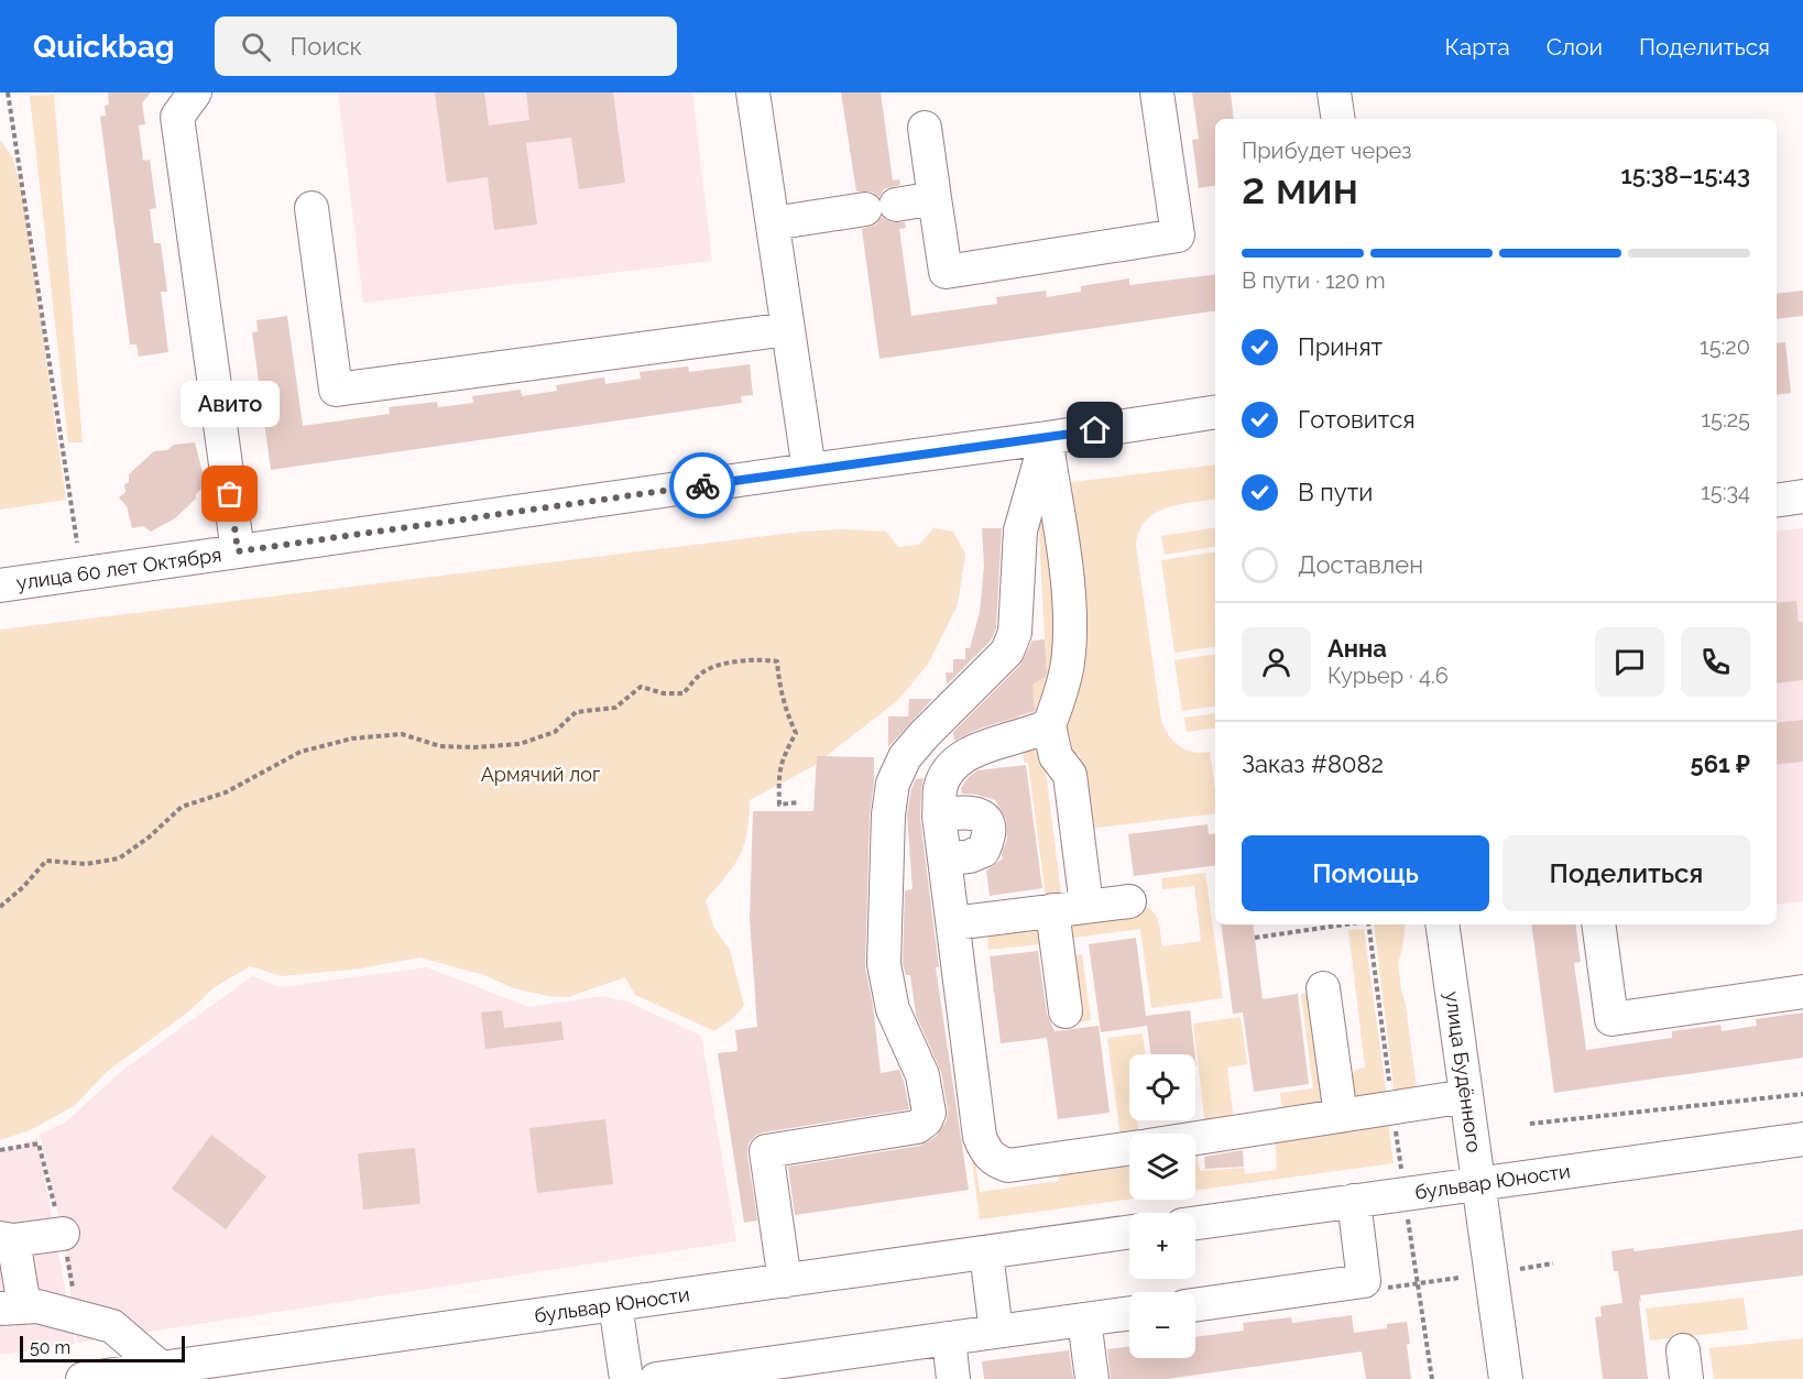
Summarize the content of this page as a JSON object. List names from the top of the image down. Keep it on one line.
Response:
{"streets":{"street":["улица 60 лет Октября","улица Будённого","бульвар Юности"]},"crossings":[["улица Будённого","бульвар Юности"]],"parks":["Армячий лог"],"places":["Авито"],"scale_bar":"50 m","page":{"header":"Quickbag","search":"Поиск","nav":["Карта","Слои","Поделиться"],"heading":["2 мин","Прибудет через","15:38–15:43"],"panel":["Анна","Курьер · 4.6","Заказ #8082","561 ₽"],"bar":"В пути · 120 m","list":[["Принят","15:20"],["Готовится","15:25"],["В пути","15:34"],"Доставлен"],"bubble":"Авито","buttons":["Помощь","Поделиться"],"map_buttons":["+","−"],"scale":"50 m"}}
